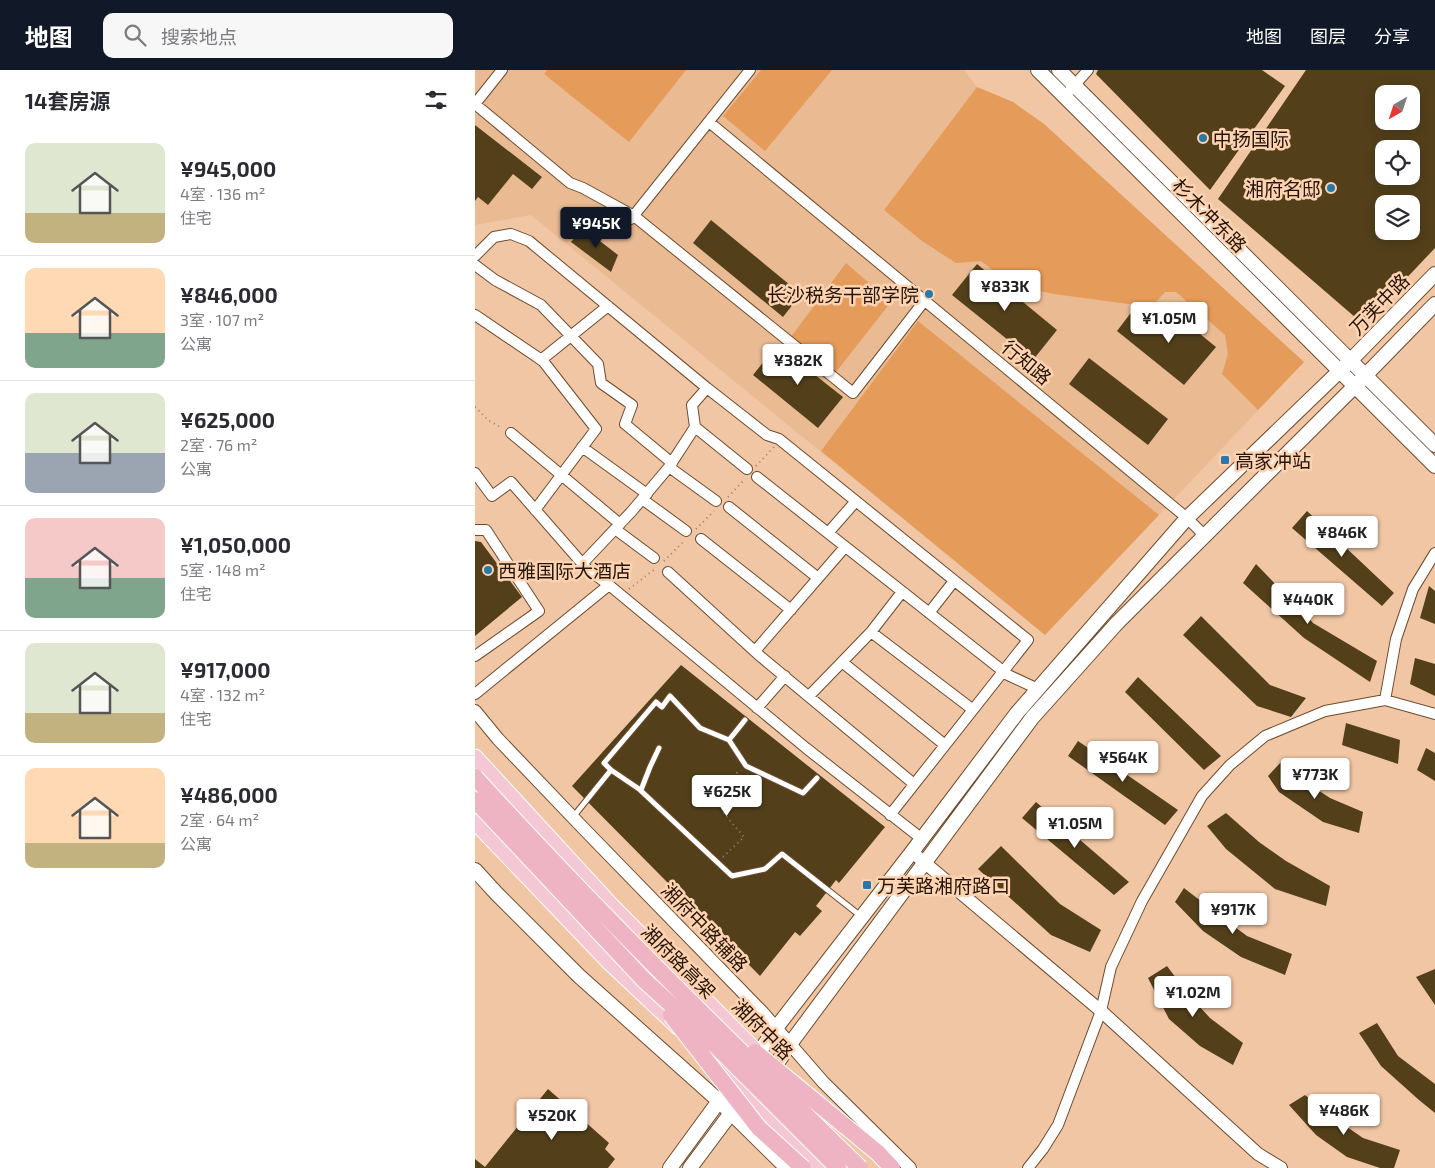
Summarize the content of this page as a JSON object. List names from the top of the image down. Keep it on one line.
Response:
{"streets":{"highway":["湘府路高架"],"main road":["杉木冲东路","万芙中路","湘府中路"],"street":["行知路","湘府中路辅路"]},"crossings":[["杉木冲东路","万芙中路"],["万芙中路","行知路"],["万芙中路","湘府中路辅路"],["万芙中路","湘府中路"]],"places":{"other":["中扬国际","湘府名邸","长沙税务干部学院","西雅国际大酒店"],"transit":["高家冲站","万芙路湘府路口"]},"north":"bottom left","page":{"header":"地图","search":"搜索地点","nav":["地图","图层","分享"],"heading":"14套房源","list":[{"name":"¥945,000","note":"4室 · 136 m² · 住宅"},{"name":"¥846,000","note":"3室 · 107 m² · 公寓"},{"name":"¥625,000","note":"2室 · 76 m² · 公寓"},{"name":"¥1,050,000","note":"5室 · 148 m² · 住宅"},{"name":"¥917,000","note":"4室 · 132 m² · 住宅"},{"name":"¥486,000","note":"2室 · 64 m² · 公寓"}],"price":["¥945K","¥833K","¥1.05M","¥382K","¥846K","¥440K","¥564K","¥773K","¥625K","¥1.05M","¥917K","¥1.02M","¥486K","¥520K"]}}
